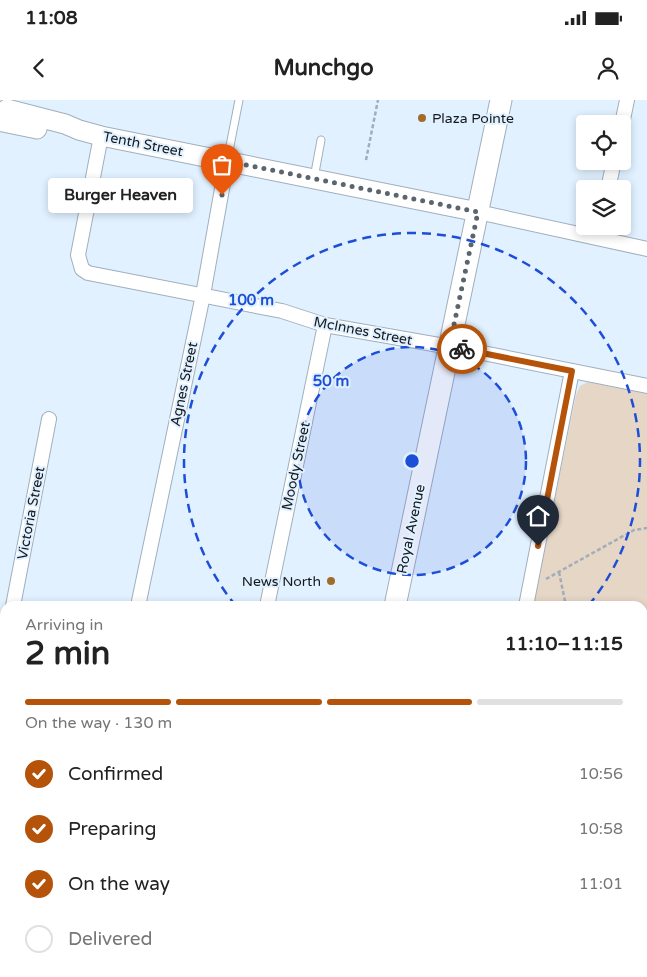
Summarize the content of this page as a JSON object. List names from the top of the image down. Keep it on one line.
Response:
{"streets":{"main road":["Royal Avenue"],"street":["Tenth Street","McInnes Street","Agnes Street","Moody Street","Victoria Street"]},"crossings":[["Tenth Street","McInnes Street"],["Tenth Street","Agnes Street"],["Tenth Street","Royal Avenue"],["McInnes Street","Agnes Street"],["McInnes Street","Moody Street"],["McInnes Street","Royal Avenue"]],"places":["Plaza Pointe","Burger Heaven","News North"],"page":{"status":"11:08","header":"Munchgo","bubble":"Burger Heaven","heading":["2 min","Arriving in","11:10–11:15"],"bar":"On the way · 130 m","list":[["Confirmed","10:56"],["Preparing","10:58"],["On the way","11:01"],"Delivered"]},"rings":["100 m","50 m"]}
